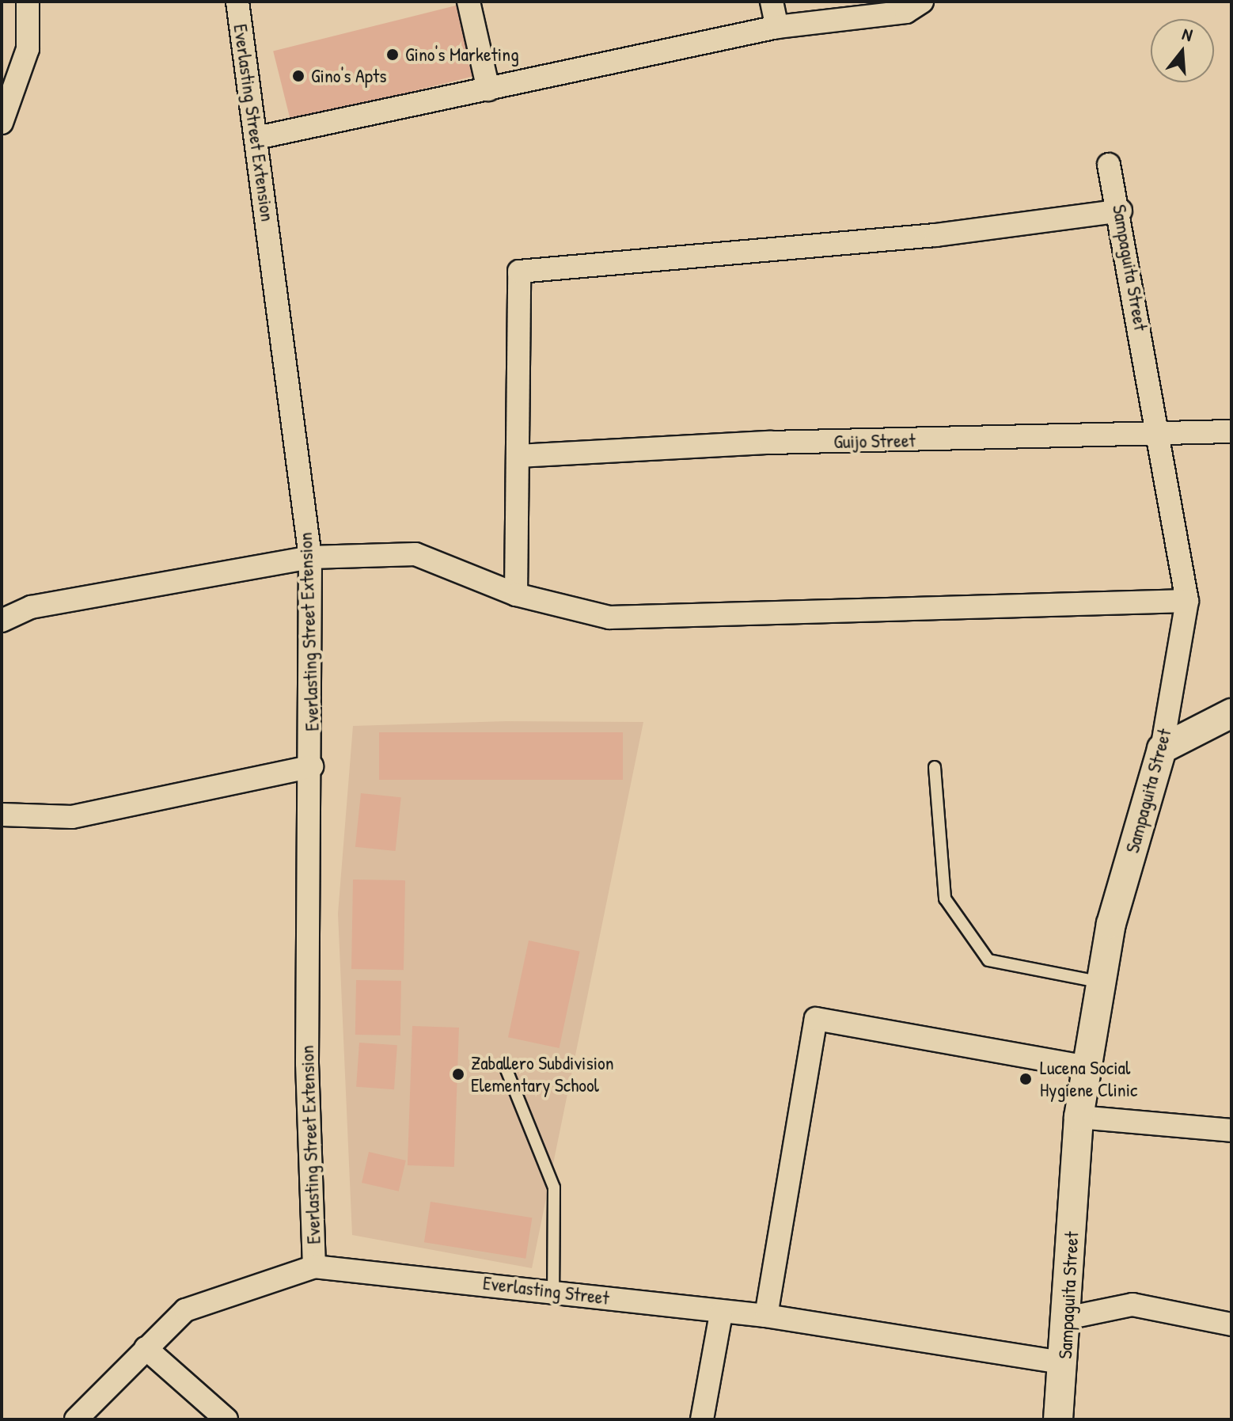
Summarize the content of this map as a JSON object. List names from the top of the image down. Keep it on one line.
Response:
{"streets":{"street":["Everlasting Street Extension","Sampaguita Street","Guijo Street","Everlasting Street"]},"crossings":[["Everlasting Street Extension","Everlasting Street"],["Sampaguita Street","Guijo Street"],["Sampaguita Street","Everlasting Street"]],"places":["Gino's Marketing","Gino's Apts","Zaballero Subdivision Elementary School","Lucena Social Hygiene Clinic"],"north":"top"}
